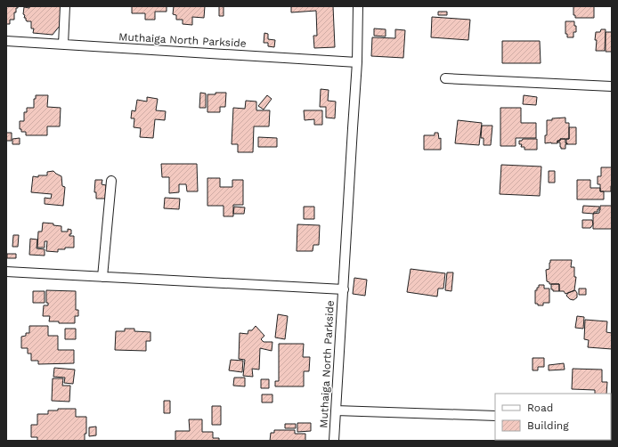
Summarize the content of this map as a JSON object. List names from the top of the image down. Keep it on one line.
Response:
{"streets":{"street":["Muthaiga North Parkside"]},"legend":["Road","Building"]}
